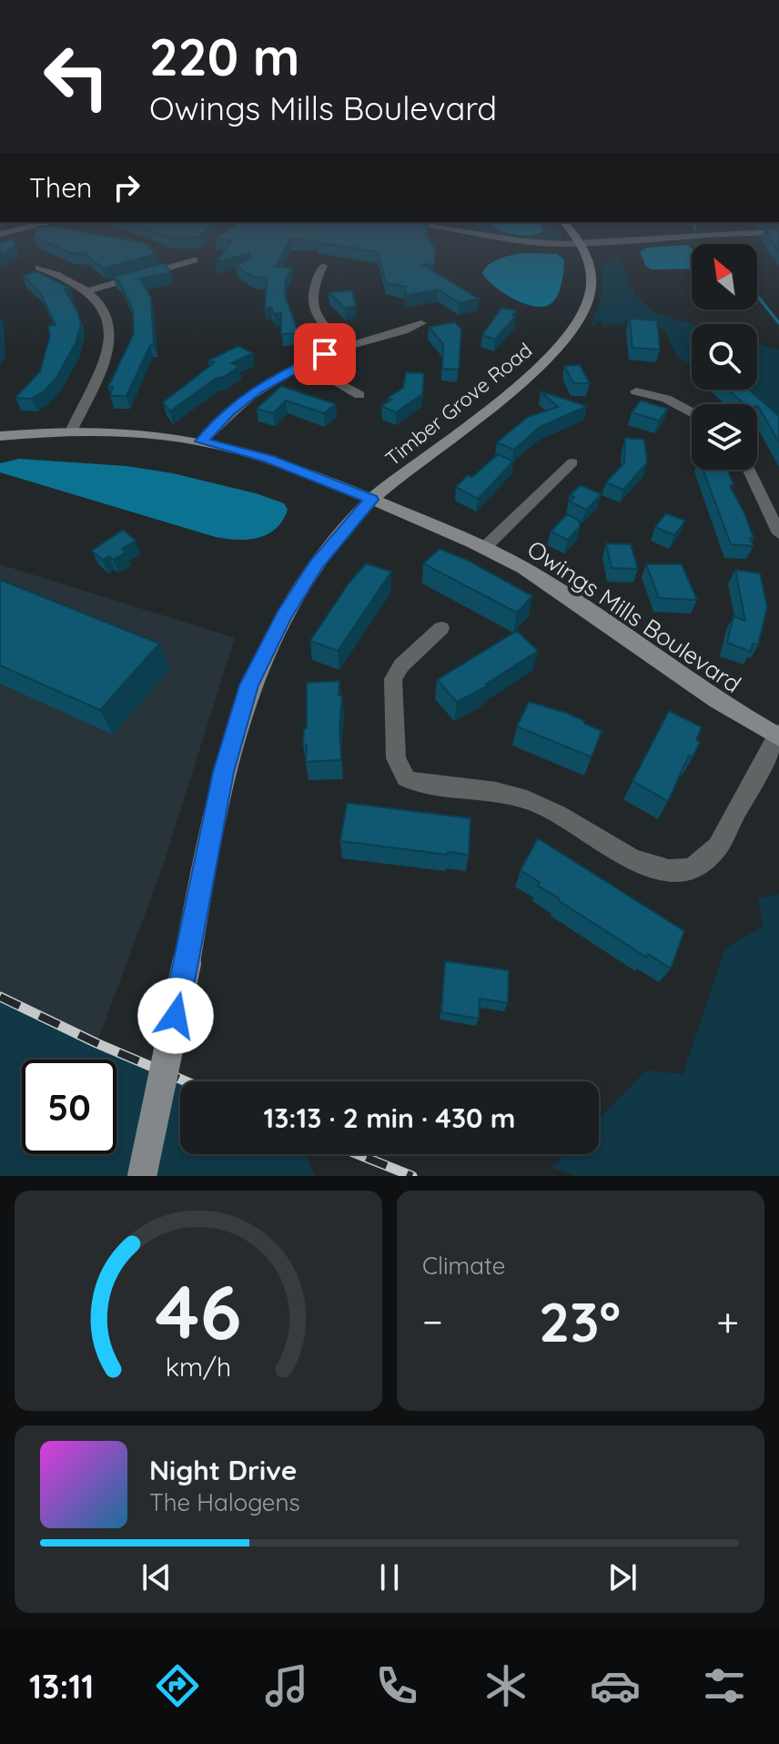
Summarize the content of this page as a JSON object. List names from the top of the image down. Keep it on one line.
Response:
{"streets":{"main road":["Timber Grove Road","Owings Mills Boulevard"]},"crossings":[["Timber Grove Road","Owings Mills Boulevard"]],"north":"top left","page":{"turn":["220 m","Owings Mills Boulevard"],"then":"Then","limit":"50","trip":"13:13 · 2 min · 430 m","tile":"Climate","heat":["−","23°","+"],"song":["Night Drive","The Halogens"],"tabs":"13:11","gauge":["46","km/h"]}}
